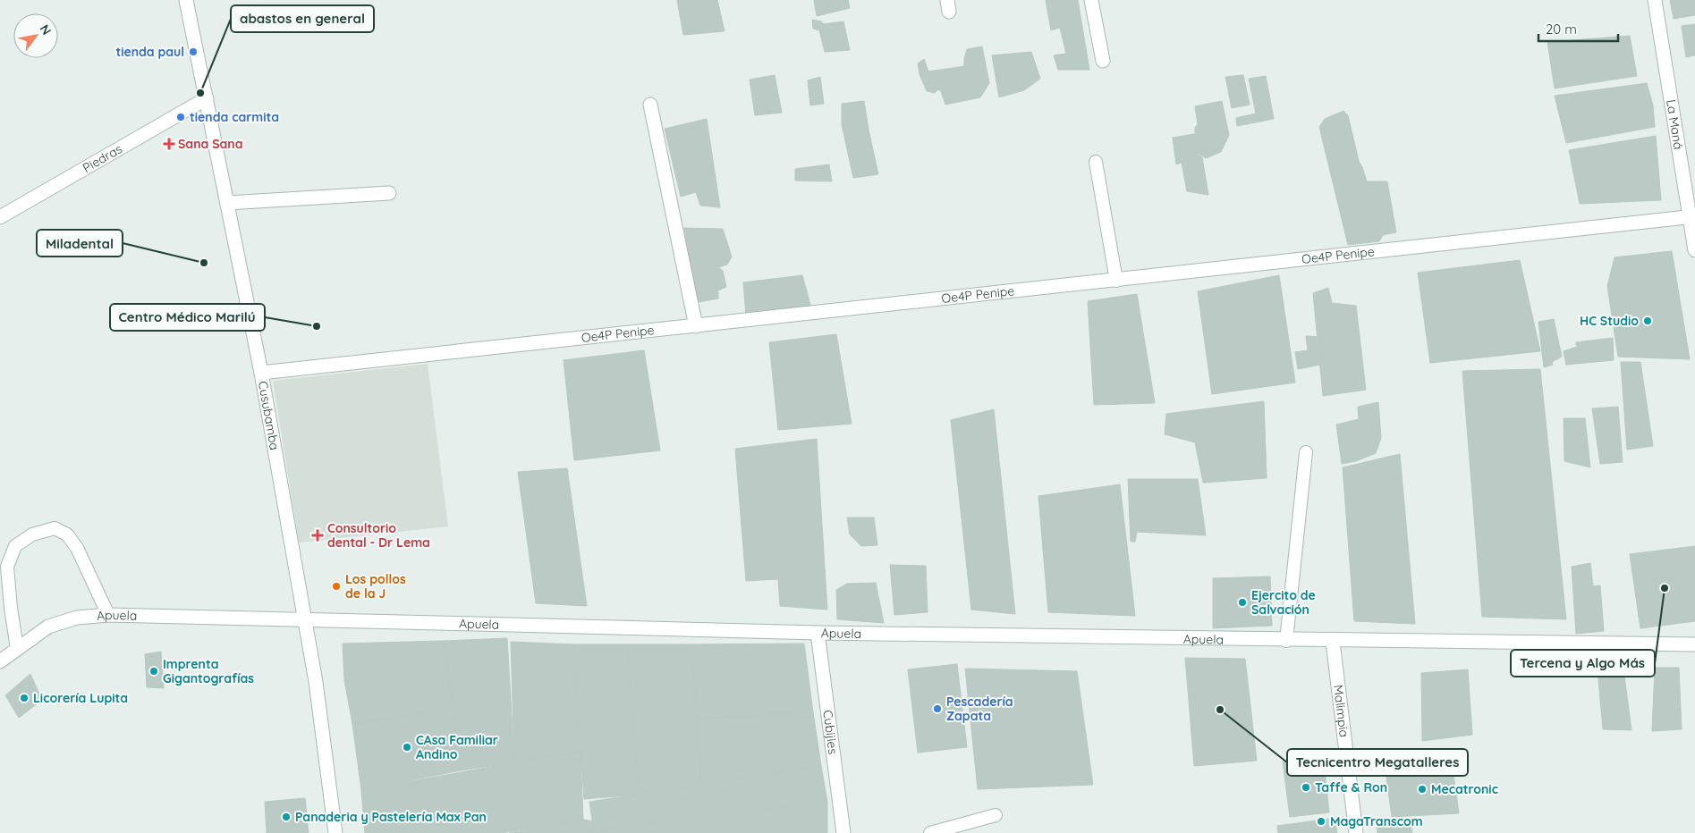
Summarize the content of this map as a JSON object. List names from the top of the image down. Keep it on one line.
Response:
{"streets":{"street":["La Maná","Piedras","Oe4P Penipe","Cusubamba","Apuela","Malimpia","Cubijies"]},"crossings":[["La Maná","Oe4P Penipe"],["Piedras","Cusubamba"],["Oe4P Penipe","Cusubamba"],["Cusubamba","Apuela"],["Apuela","Malimpia"],["Apuela","Cubijies"]],"places":{"other":["tienda paul","abastos en general","tienda carmita","Miladental","HC Studio","Centro Médico Marilú","Los pollos de la J","Tercena y Algo Más","Ejercito de Salvación","Imprenta Gigantografías","Licorería Lupita","Pescadería Zapata","Tecnicentro Megatalleres","CAsa Familiar Andino","Taffe & Ron","Mecatronic","Panaderia y Pastelería Max Pan","MagaTranscom"],"health":["Sana Sana","Consultorio dental - Dr Lema"]},"scale_bar":"20 m","north":"top right"}
